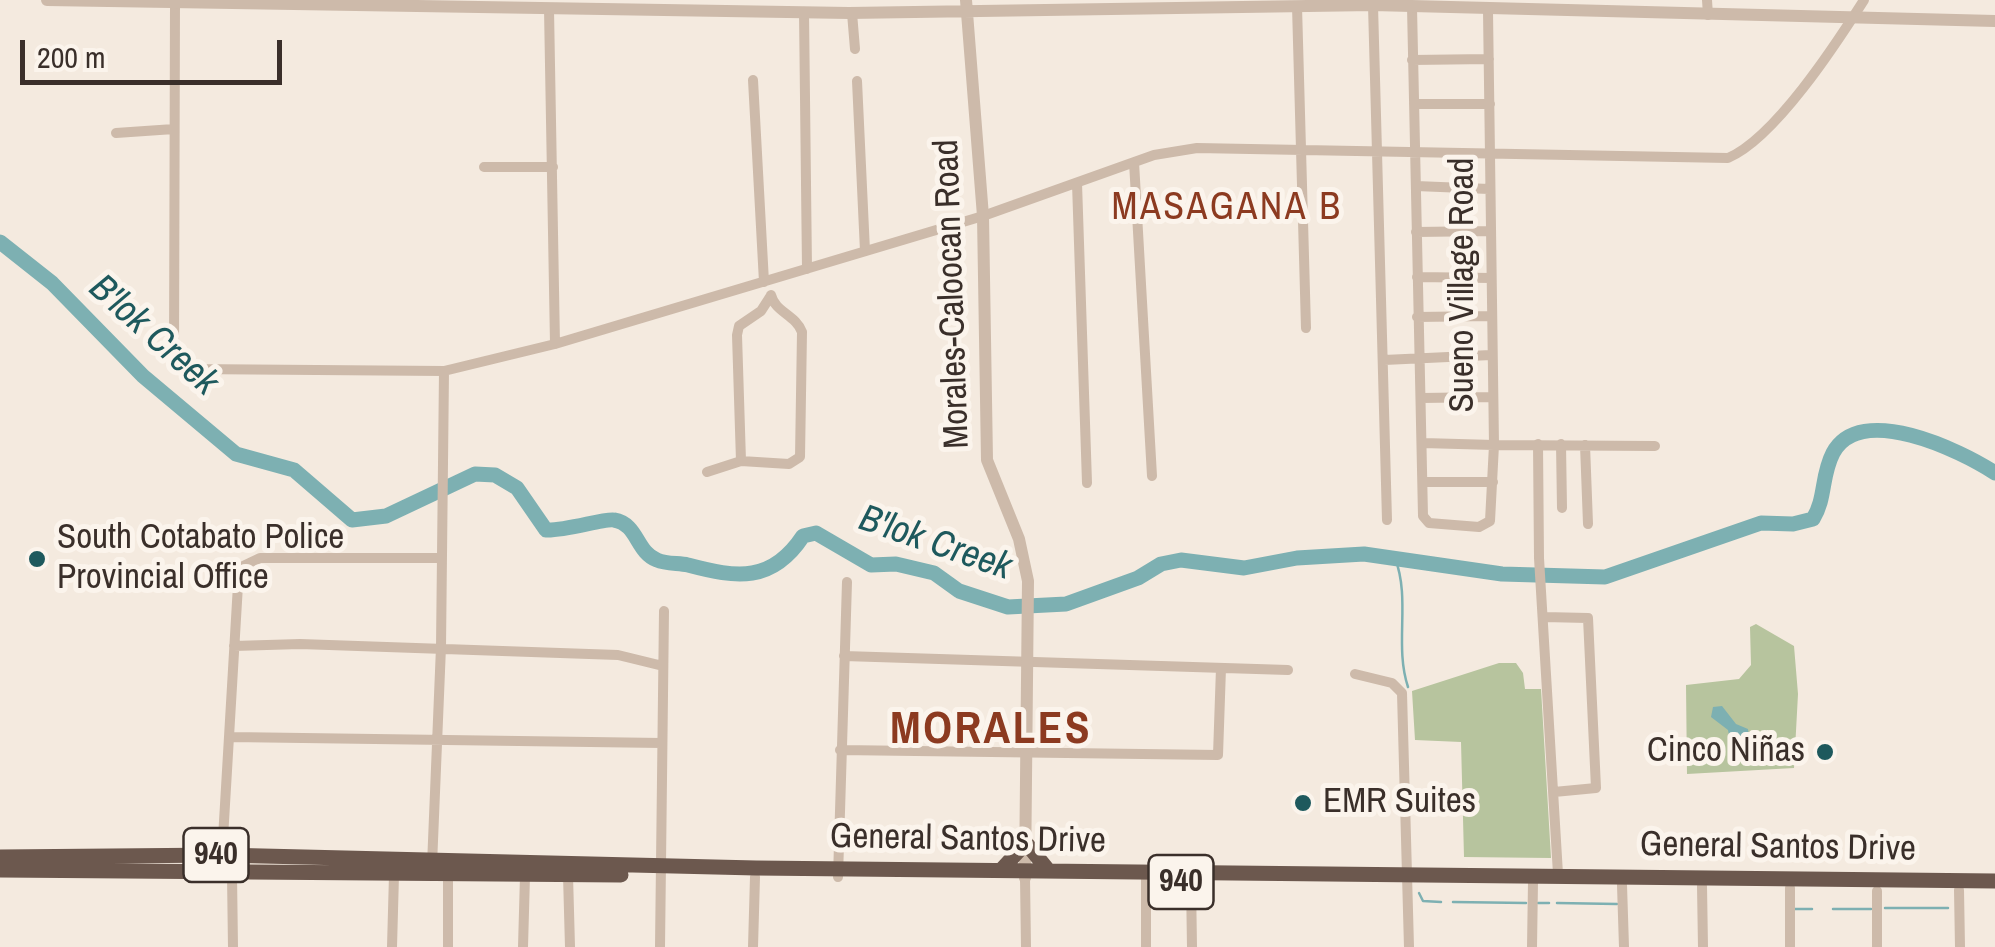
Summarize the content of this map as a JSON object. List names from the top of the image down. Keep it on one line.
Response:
{"streets":{"highway":["General Santos Drive","940"],"street":["Sueno Village Road","Morales-Caloocan Road"]},"crossings":[["Morales-Caloocan Road","General Santos Drive"]],"districts":["MASAGANA B","MORALES"],"water":["B'lok Creek"],"places":["South Cotabato Police Provincial Office","Cinco Niñas","EMR Suites"],"scale_bar":"200 m"}
